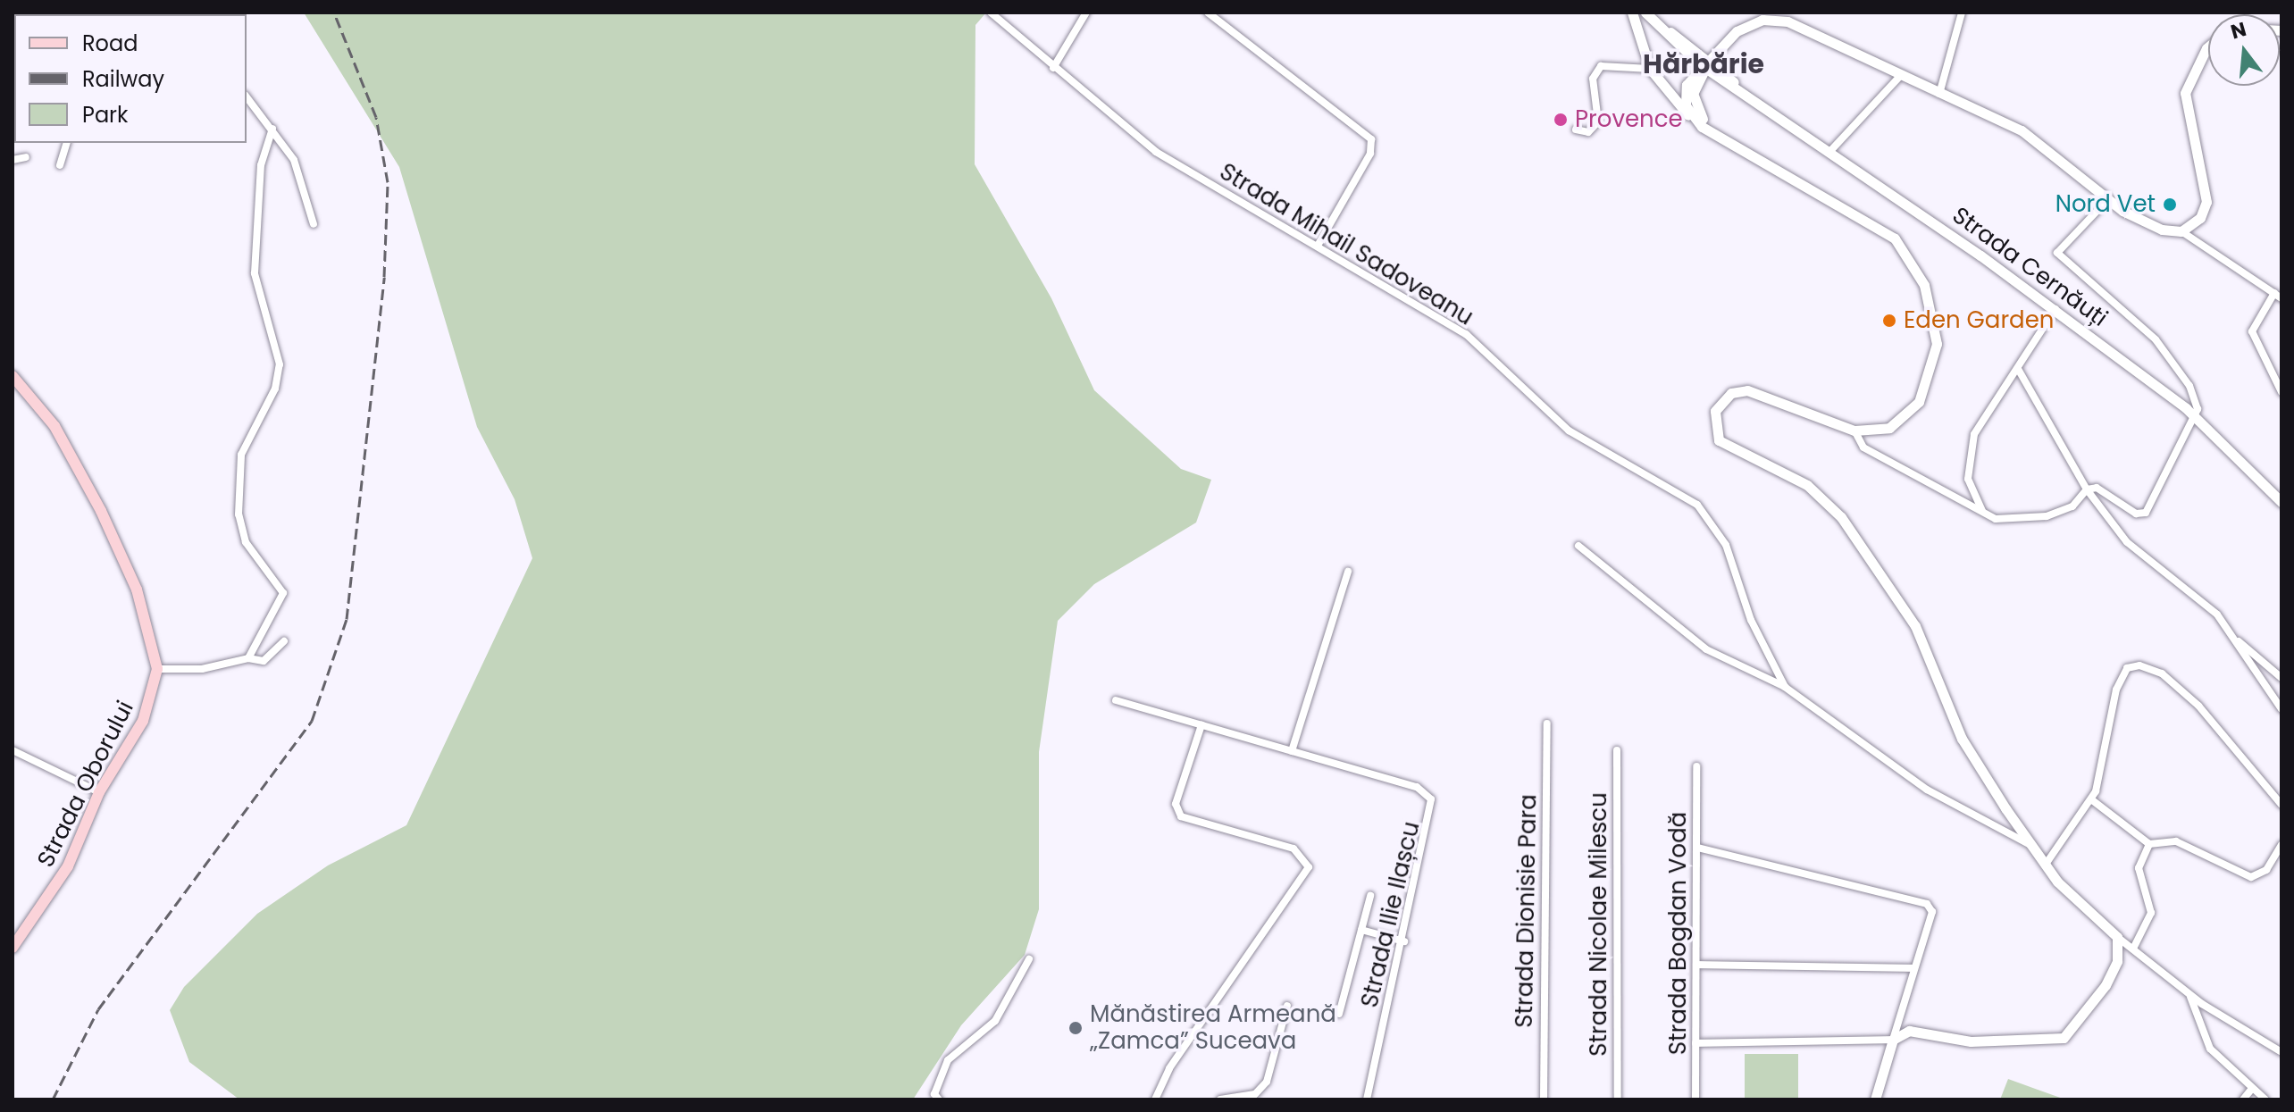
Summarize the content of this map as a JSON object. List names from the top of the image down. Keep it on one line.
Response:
{"streets":{"main road":["Strada Oborului"],"street":["Strada Mihail Sadoveanu","Strada Cernăuți","Strada Dionisie Para","Strada Ilie Ilașcu","Strada Nicolae Milescu","Strada Bogdan Vodă"]},"districts":["Hărbărie"],"places":["Provence","Nord Vet","Eden Garden","Mănăstirea Armeană „Zamca” Suceava"],"legend":["Road","Railway","Park"],"north":"top"}
